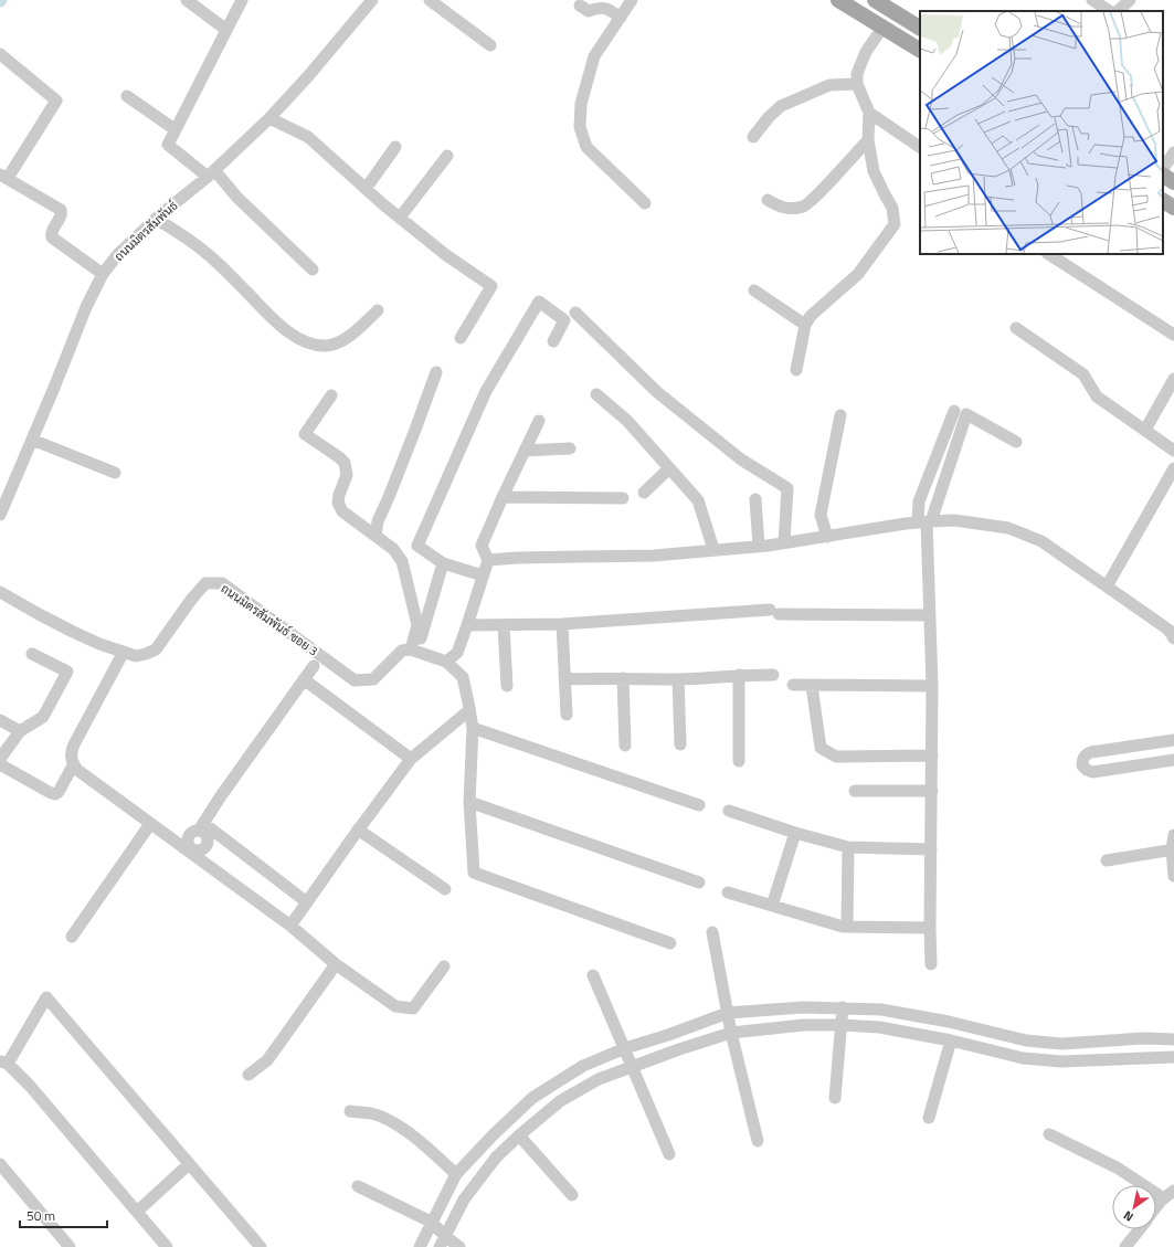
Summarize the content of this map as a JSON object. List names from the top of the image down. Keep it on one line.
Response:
{"streets":{"street":["ถนนมิตรสัมพันธ์","ถนนมิตรสัมพันธ์ ซอย 3"]},"scale_bar":"50 m","north":"bottom left"}
